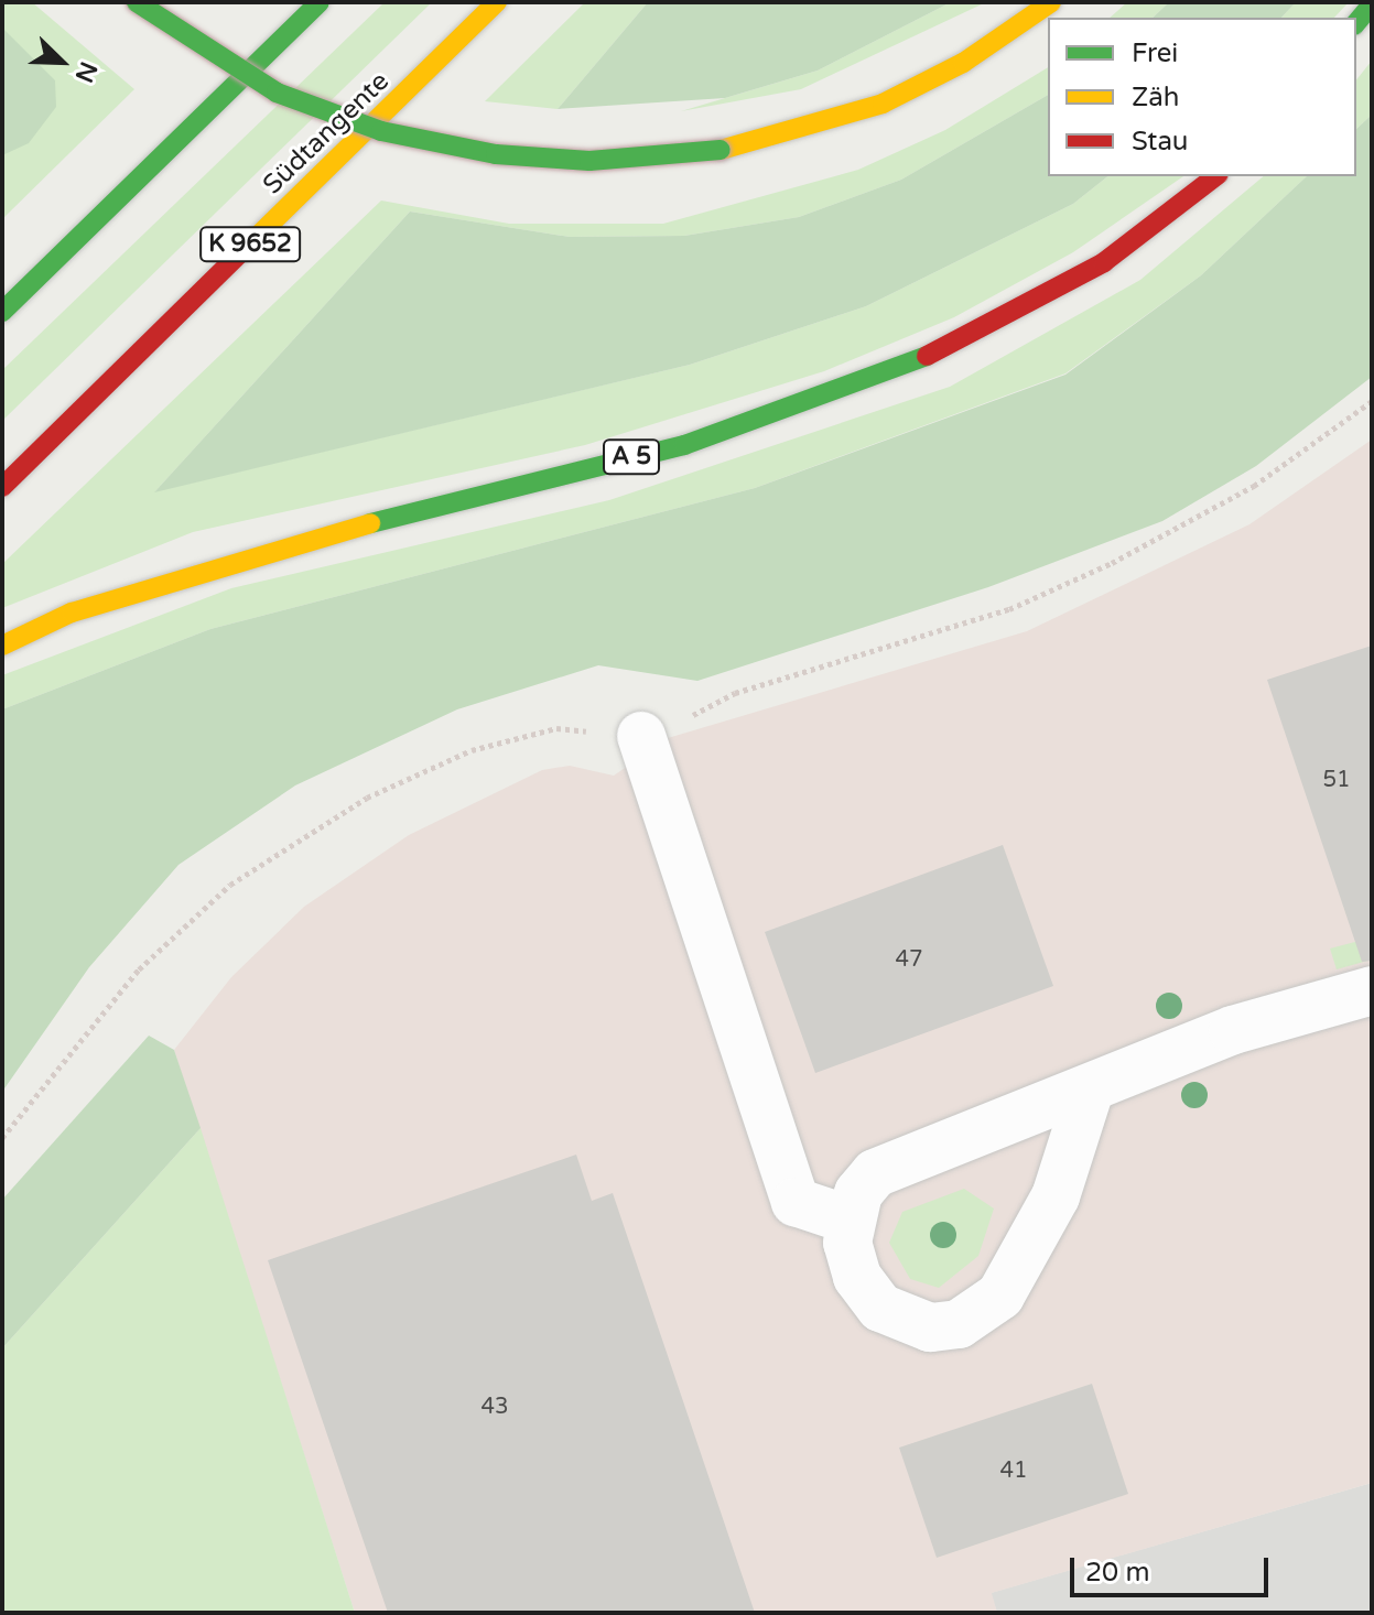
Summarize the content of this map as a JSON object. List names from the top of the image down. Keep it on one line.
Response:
{"streets":{"highway":["Südtangente","K 9652","A 5"]},"house_numbers":["51","47","43","41"],"legend":["Frei","Zäh","Stau"],"scale_bar":"20 m","north":"bottom right"}
